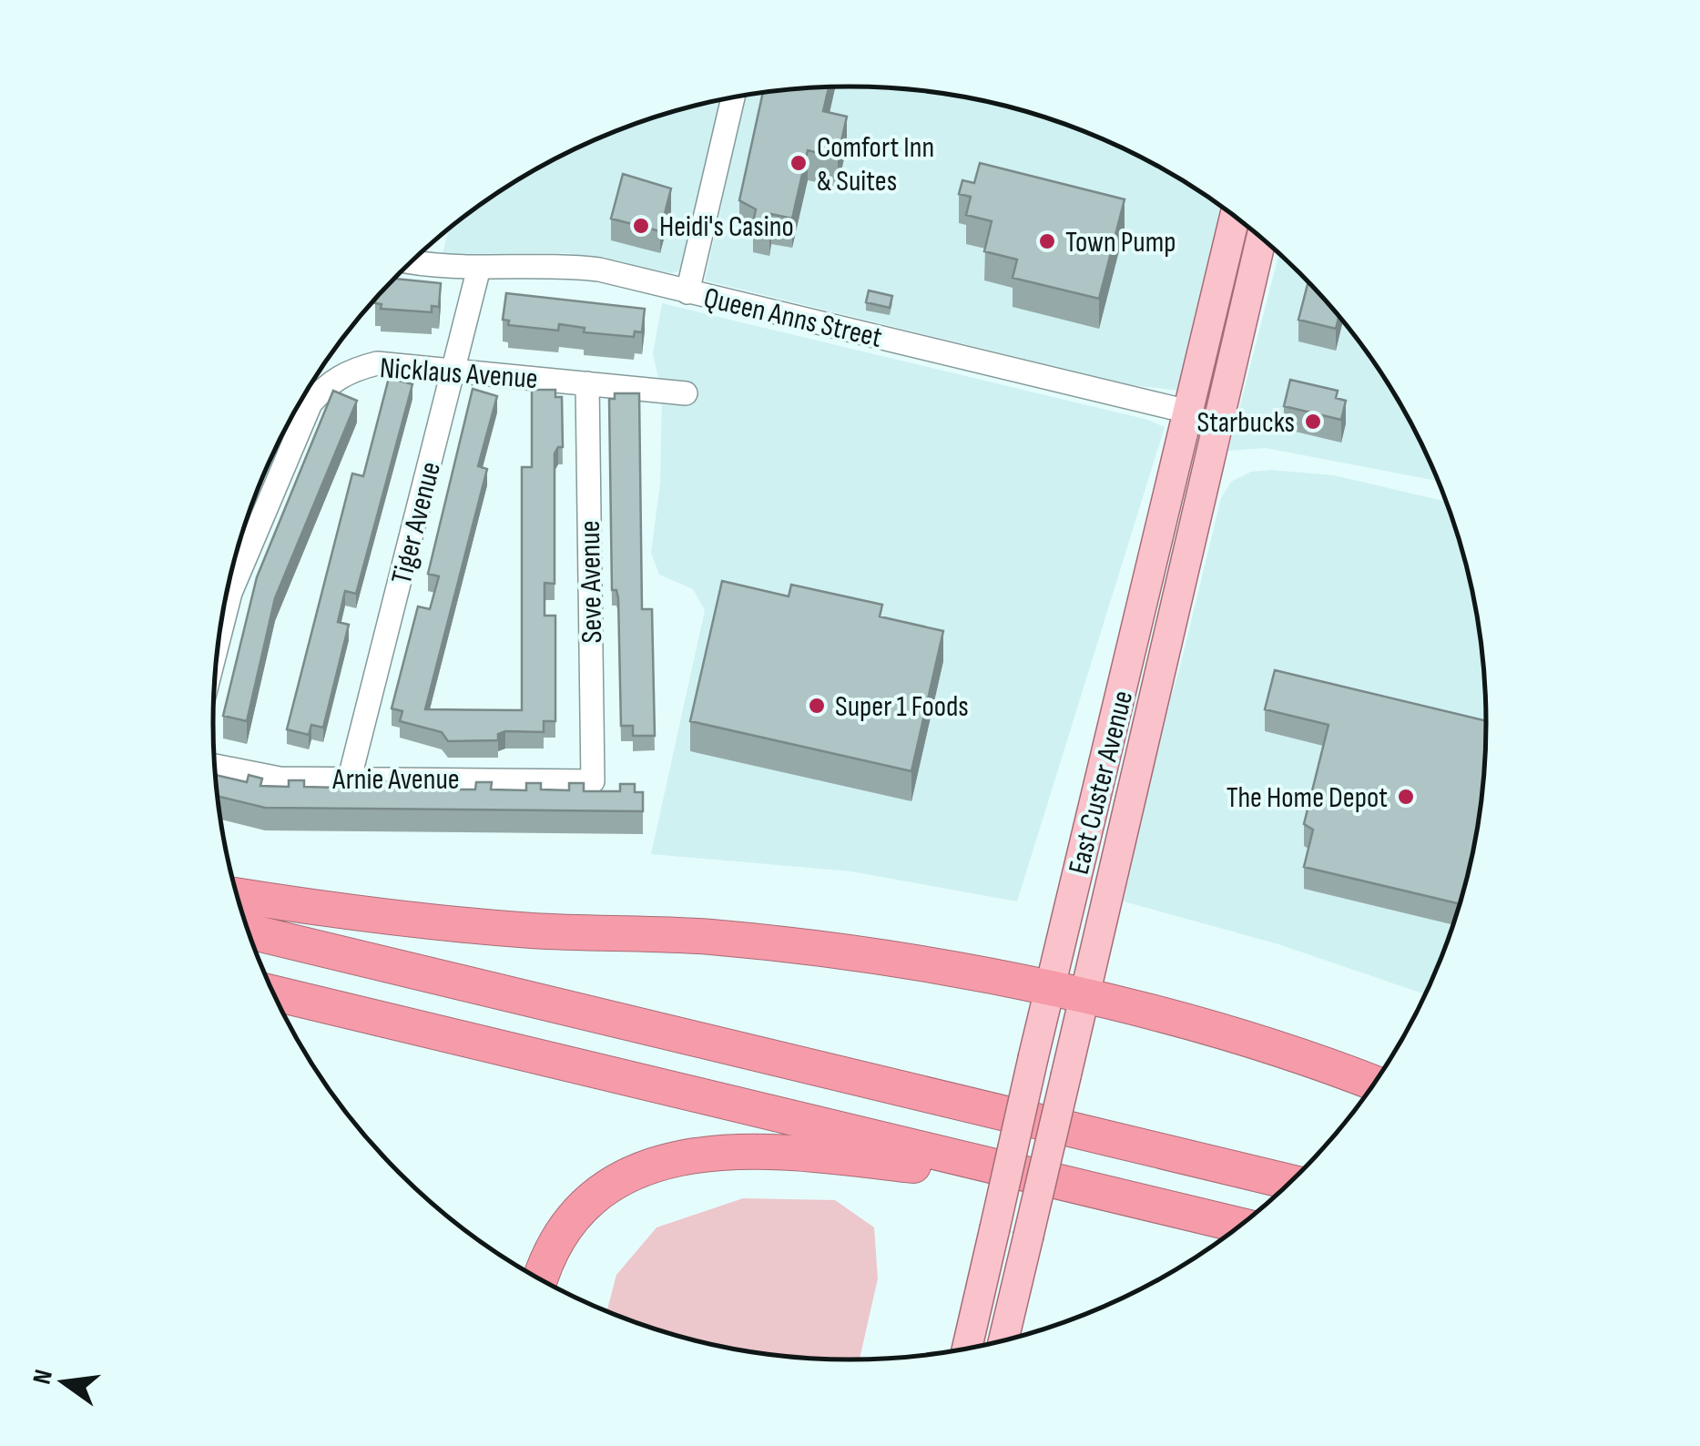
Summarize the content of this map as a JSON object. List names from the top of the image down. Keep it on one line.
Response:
{"streets":{"main road":["East Custer Avenue"],"street":["Queen Anns Street","Nicklaus Avenue","Tiger Avenue","Seve Avenue","Arnie Avenue"]},"crossings":[["Queen Anns Street","Tiger Avenue"],["Queen Anns Street","East Custer Avenue"],["Nicklaus Avenue","Tiger Avenue"],["Nicklaus Avenue","Seve Avenue"],["Tiger Avenue","Arnie Avenue"],["Seve Avenue","Arnie Avenue"]],"places":["Comfort Inn & Suites","Heidi's Casino","Town Pump","Starbucks","Super 1 Foods","The Home Depot"],"north":"left"}
